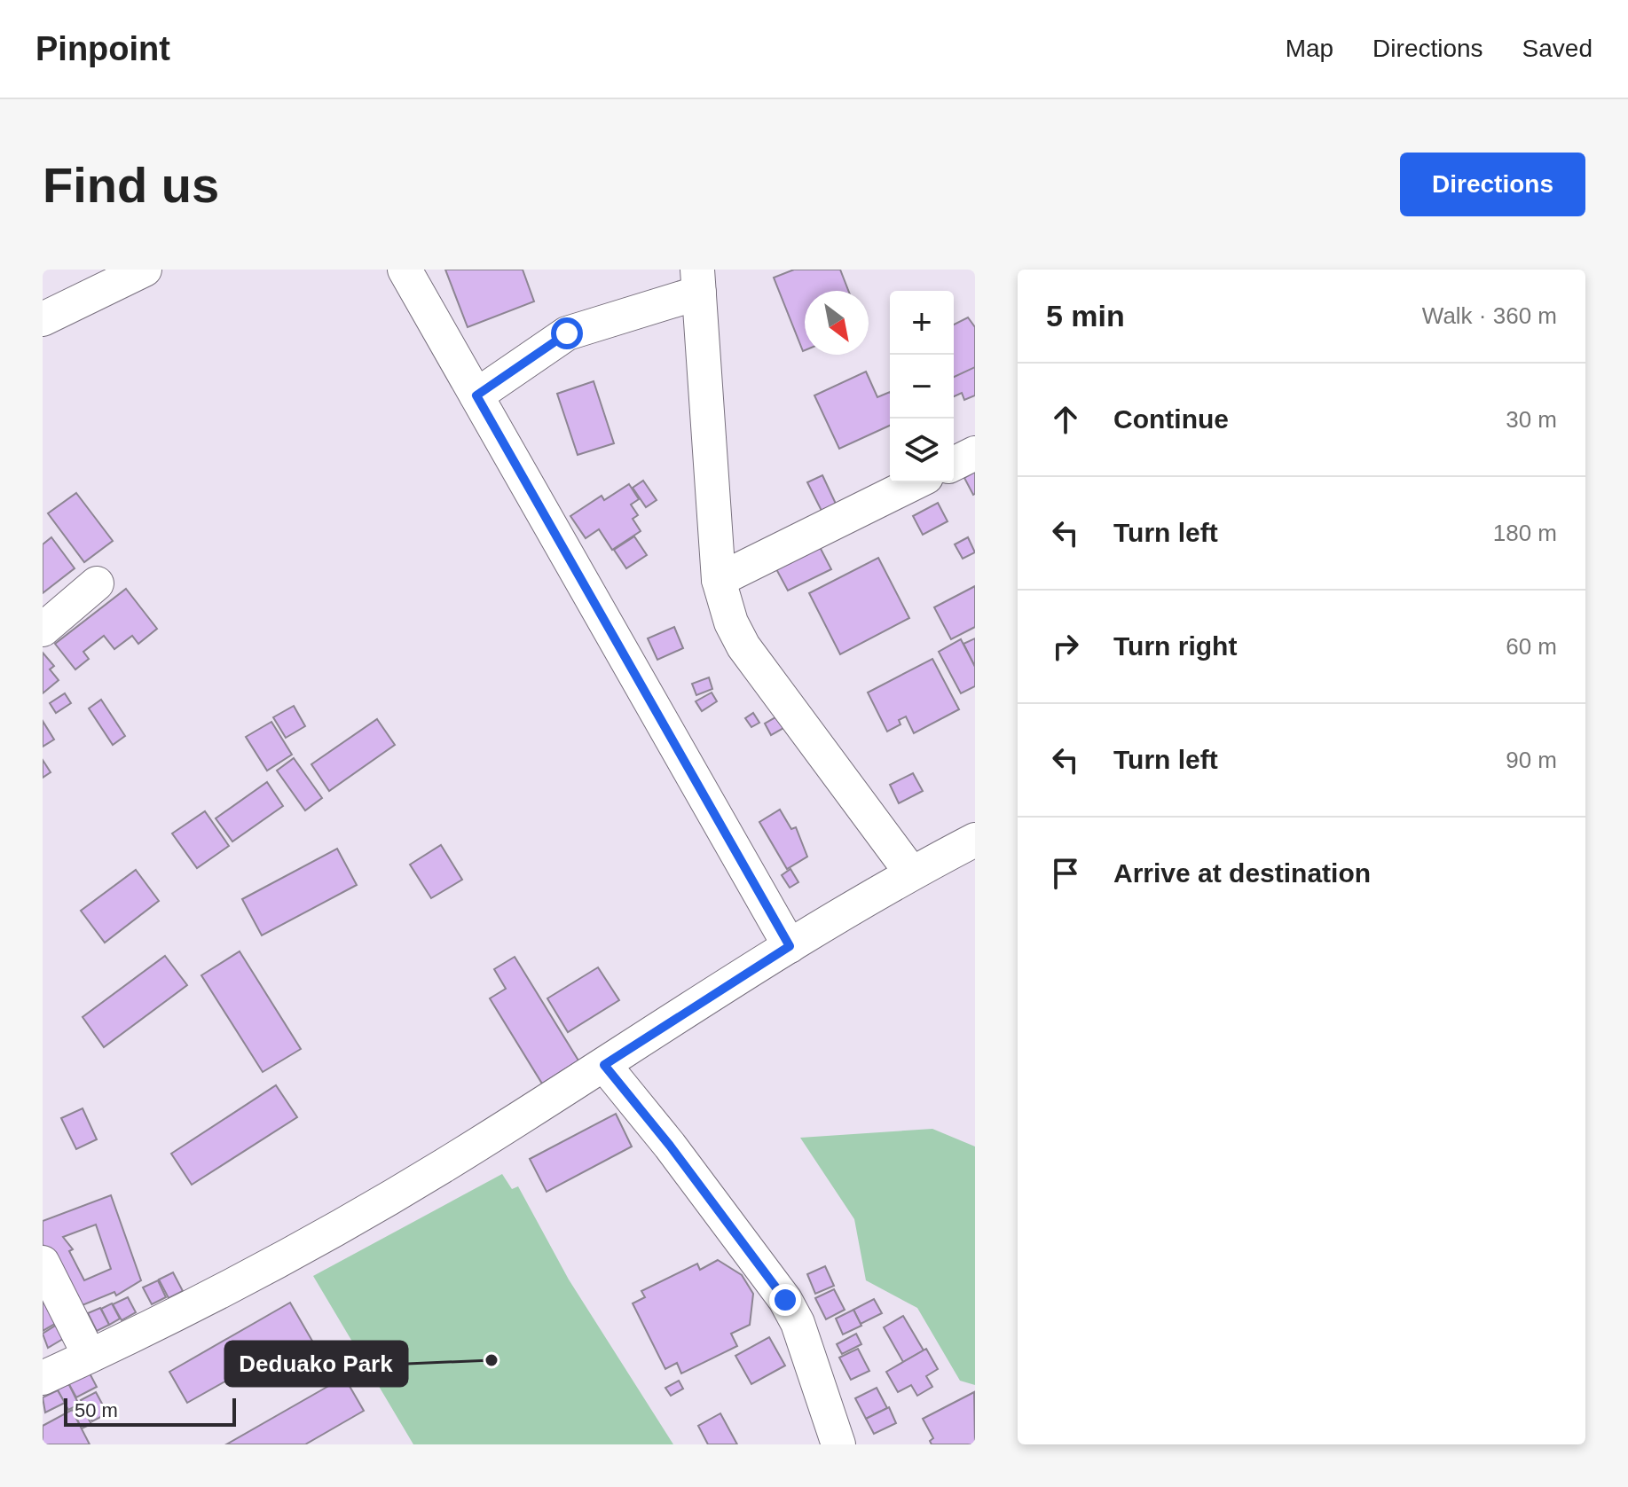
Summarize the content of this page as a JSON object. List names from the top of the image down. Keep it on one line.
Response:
{"places":["Deduako Park"],"scale_bar":"50 m","north":"bottom right","page":{"header":"Pinpoint","nav":["Map","Directions","Saved"],"buttons":"Directions","title":"Find us","heading":["5 min","Walk · 360 m"],"map_buttons":["+","−"],"list":[["Continue","30 m"],["Turn left","180 m"],["Turn right","60 m"],["Turn left","90 m"],"Arrive at destination"],"scale":"50 m"}}
